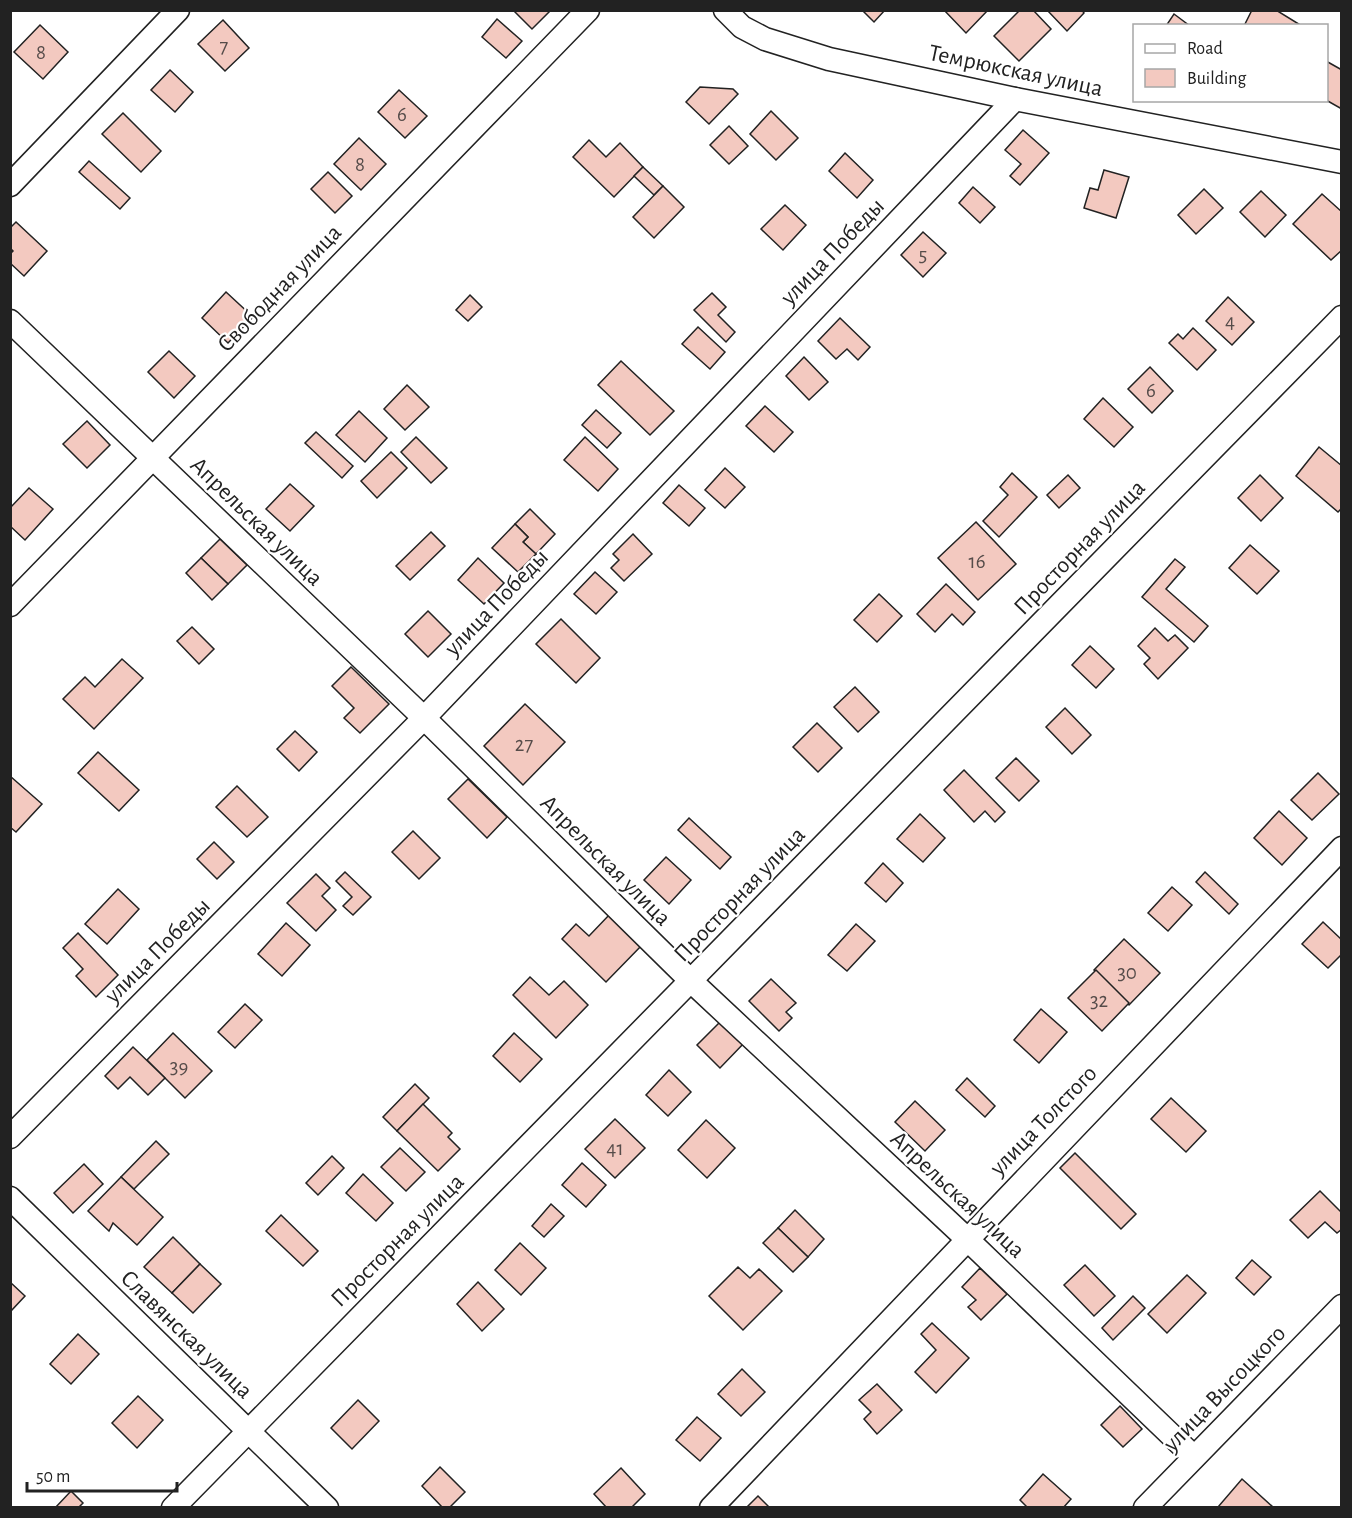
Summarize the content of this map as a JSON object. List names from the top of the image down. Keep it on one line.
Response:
{"streets":{"street":["Темрюкская улица","улица Победы","Свободная улица","Апрельская улица","Просторная улица","улица Толстого","Славянская улица","улица Высоцкого"]},"crossings":[["Темрюкская улица","улица Победы"],["улица Победы","Апрельская улица"],["Свободная улица","Апрельская улица"],["Апрельская улица","Просторная улица"],["Апрельская улица","улица Толстого"],["Апрельская улица","улица Высоцкого"],["Просторная улица","Славянская улица"]],"house_numbers":["7","8","6","8","5","4","6","16","27","30","32","39","41"],"legend":["Road","Building"],"scale_bar":"50 m"}
